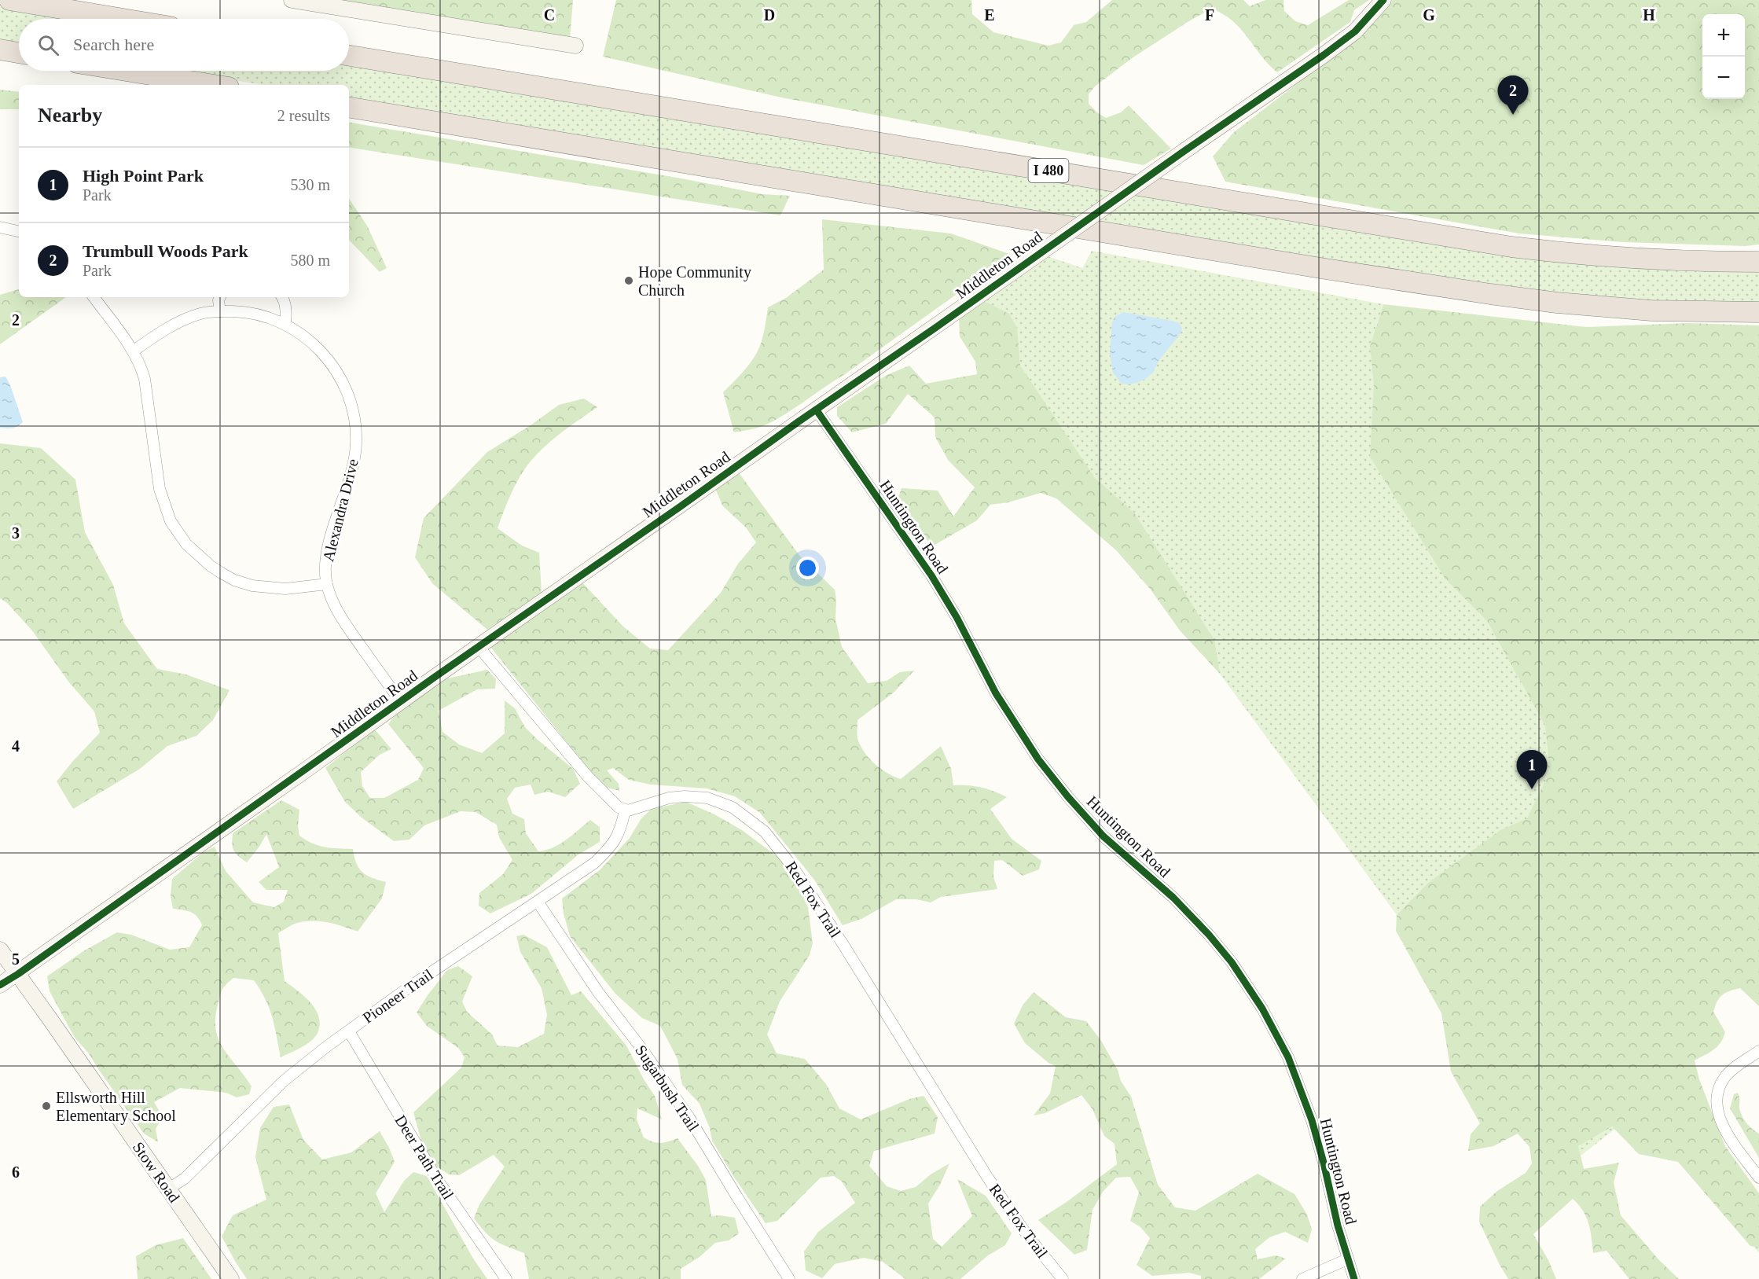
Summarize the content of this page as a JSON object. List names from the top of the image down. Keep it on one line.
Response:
{"streets":{"highway":["I 480"],"street":["Middleton Road","Alexandra Drive","Huntington Road","Red Fox Trail","Pioneer Trail","Sugarbush Trail","Deer Path Trail","Stow Road"]},"crossings":[["Middleton Road","Alexandra Drive"],["Middleton Road","Huntington Road"],["Middleton Road","Stow Road"],["Red Fox Trail","Pioneer Trail"],["Pioneer Trail","Sugarbush Trail"],["Pioneer Trail","Deer Path Trail"],["Pioneer Trail","Stow Road"]],"places":["Hope Community Church","Ellsworth Hill Elementary School"],"page":{"map_buttons":["+","−"],"search":"Search here","pins":["2","1"],"heading":["Nearby","2 results"],"list":[{"mark":"1","name":"High Point Park","note":"Park","value":"530 m"},{"mark":"2","name":"Trumbull Woods Park","note":"Park","value":"580 m"}]},"grid":{"columns":["C","D","E","F","G","H"],"rows":["2","3","4","5","6"]}}
